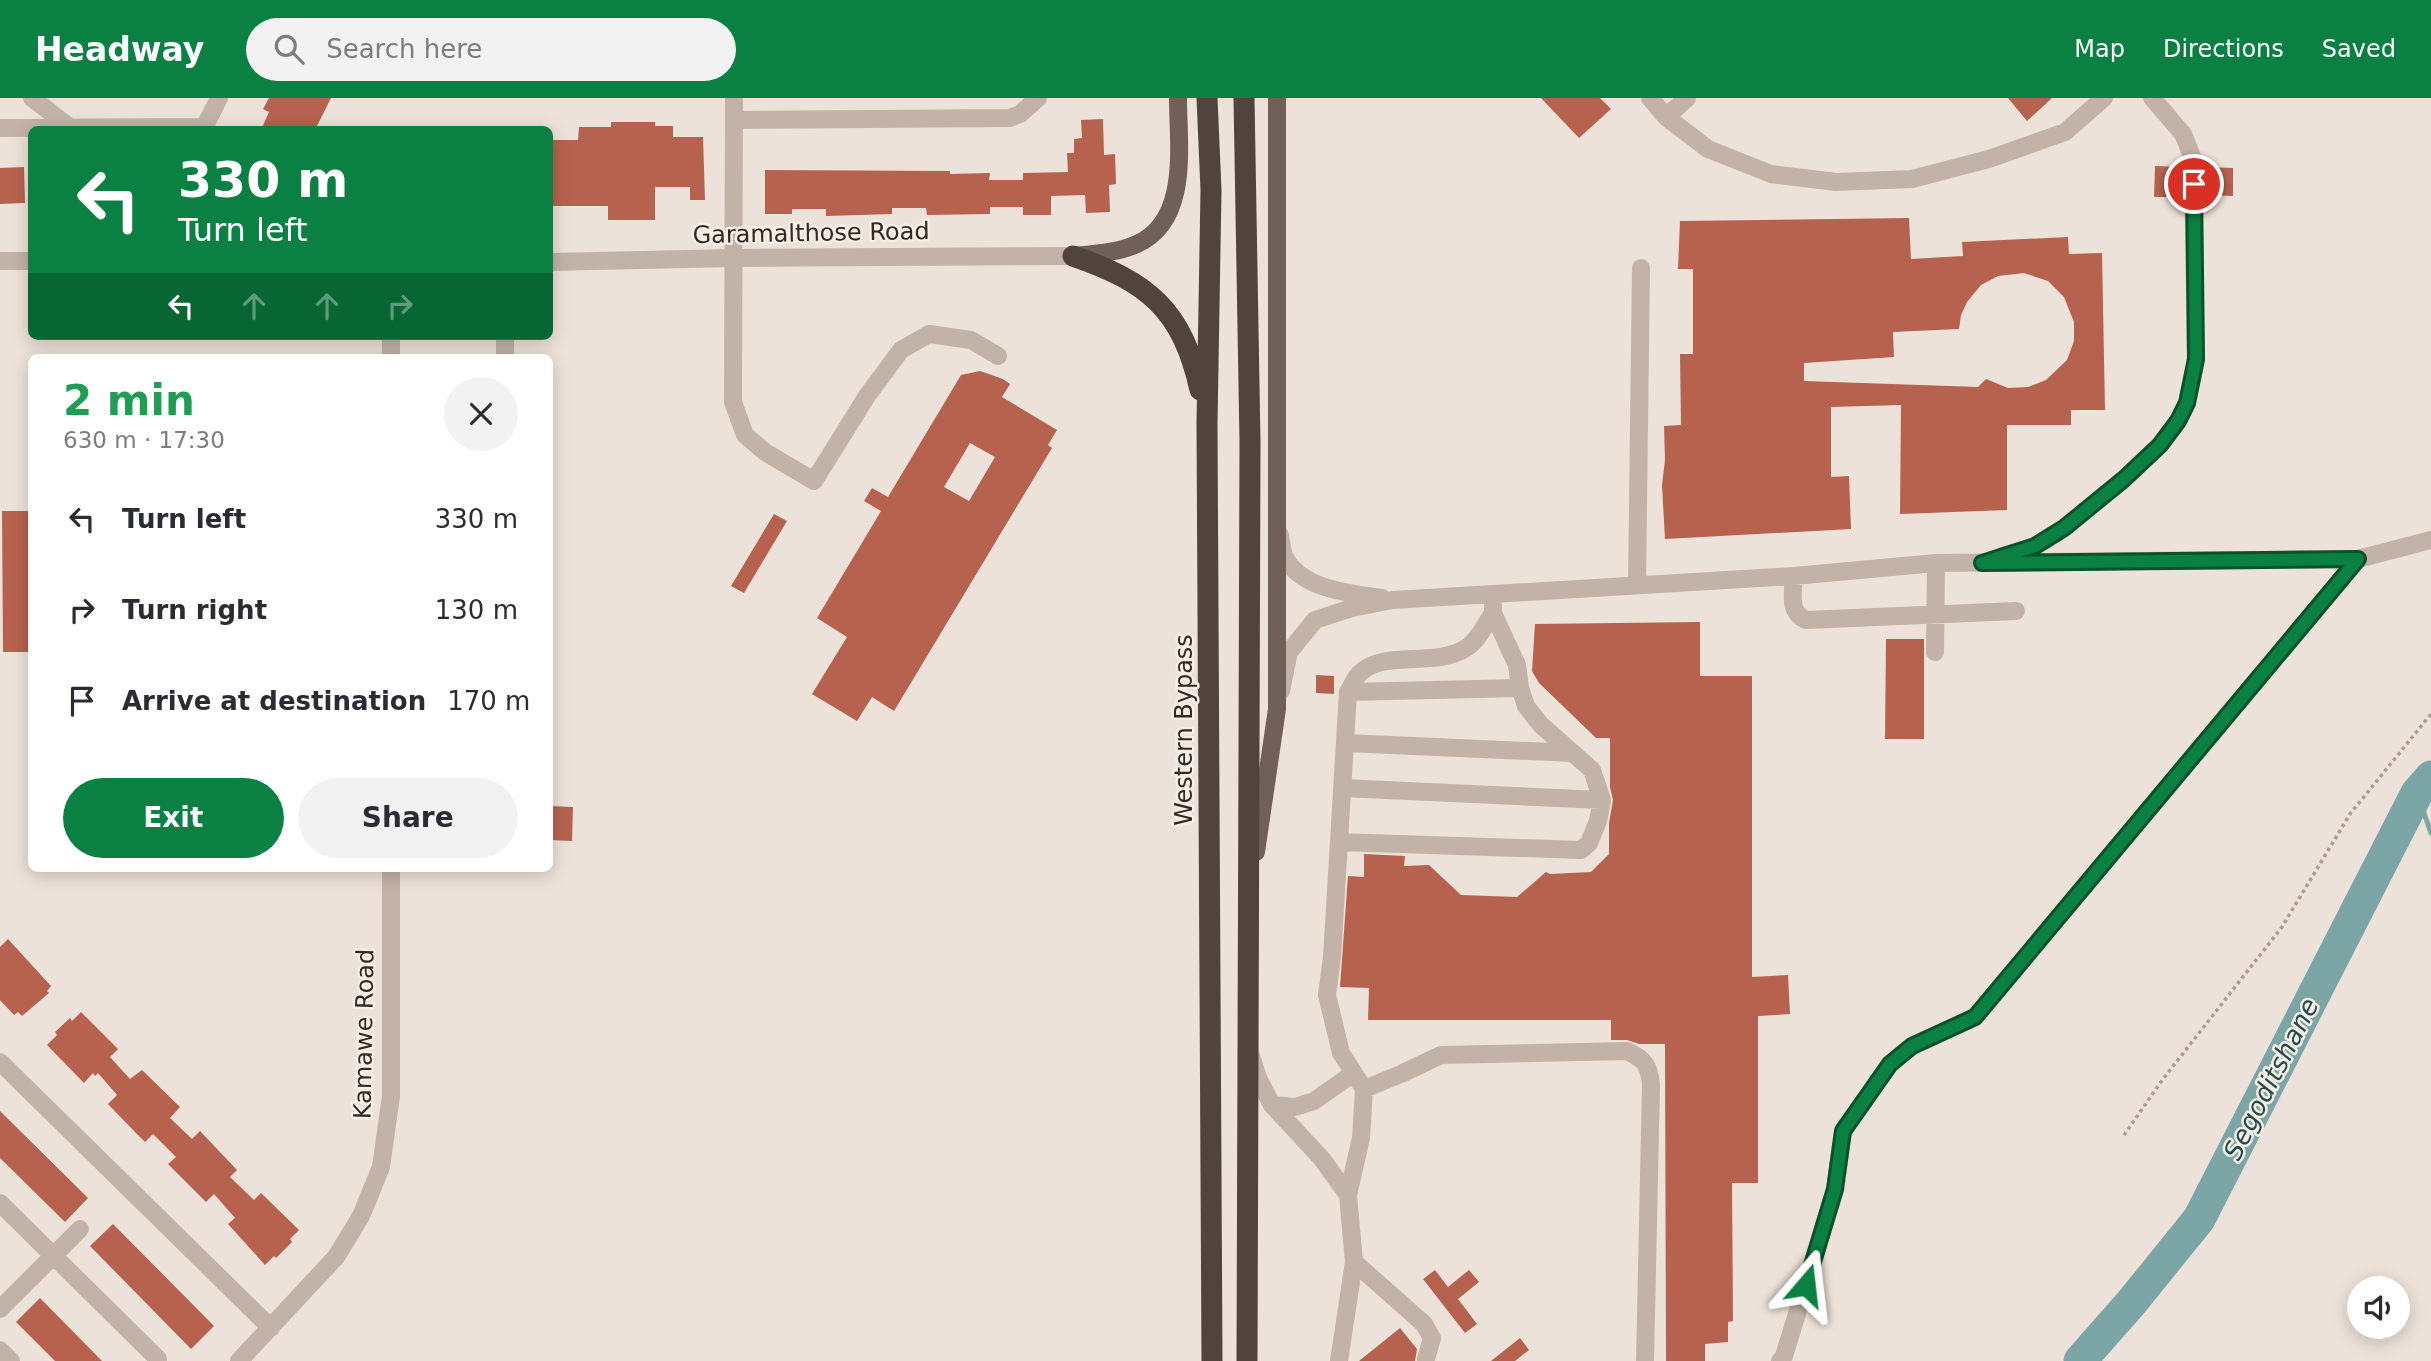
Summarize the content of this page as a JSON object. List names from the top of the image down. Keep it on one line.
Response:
{"streets":{"highway":["Western Bypass"],"street":["Garamalthose Road","Kamawe Road"]},"water":["Segoditshane"],"page":{"header":"Headway","search":"Search here","nav":["Map","Directions","Saved"],"turn":["330 m","Turn left"],"heading":["2 min","630 m · 17:30"],"list":[{"name":"Turn left","value":"330 m"},{"name":"Turn right","value":"130 m"},{"name":"Arrive at destination","value":"170 m"}],"buttons":["Exit","Share"]}}
